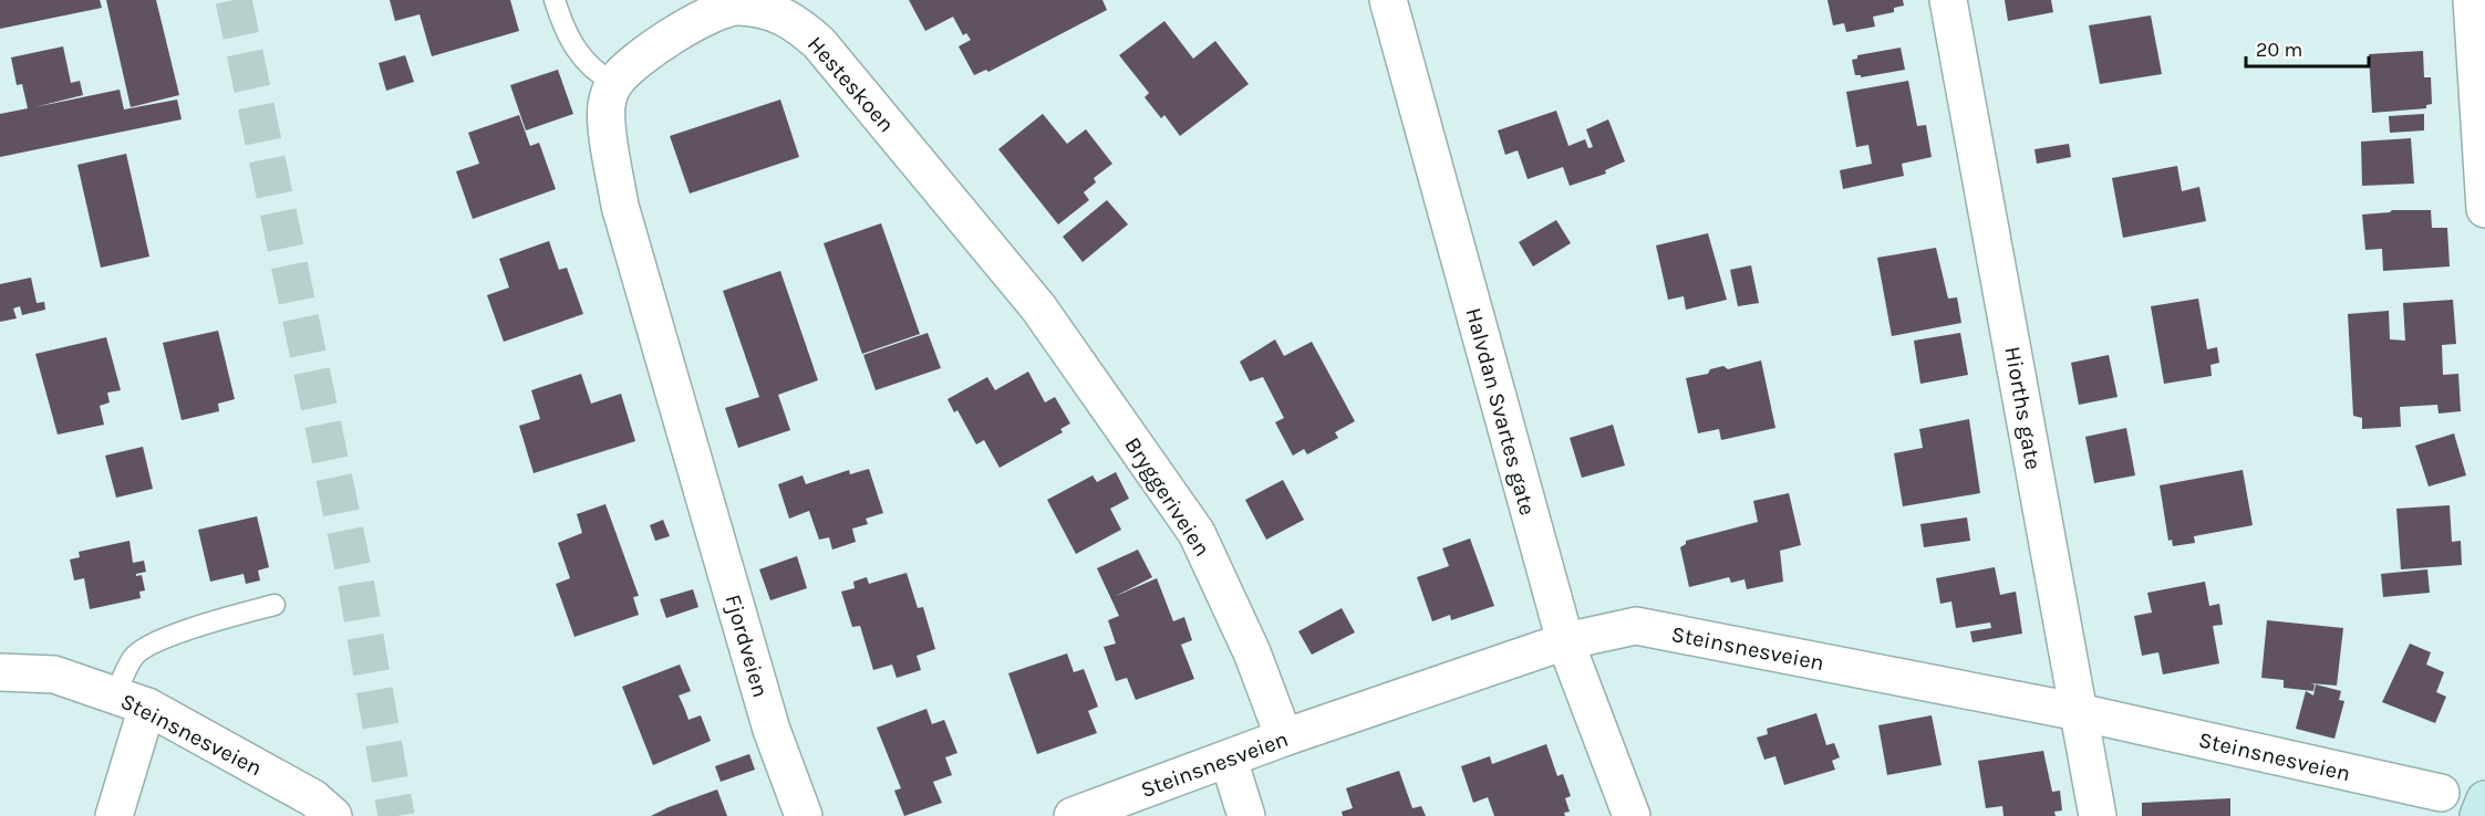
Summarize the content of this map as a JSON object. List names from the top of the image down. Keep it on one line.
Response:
{"streets":{"street":["Hesteskoen","Hiorths gate","Halvdan Svartes gate","Bryggeriveien","Fjordveien","Steinsnesveien"]},"crossings":[["Hesteskoen","Bryggeriveien"],["Hesteskoen","Fjordveien"],["Hiorths gate","Steinsnesveien"],["Halvdan Svartes gate","Steinsnesveien"],["Bryggeriveien","Steinsnesveien"]],"scale_bar":"20 m"}
